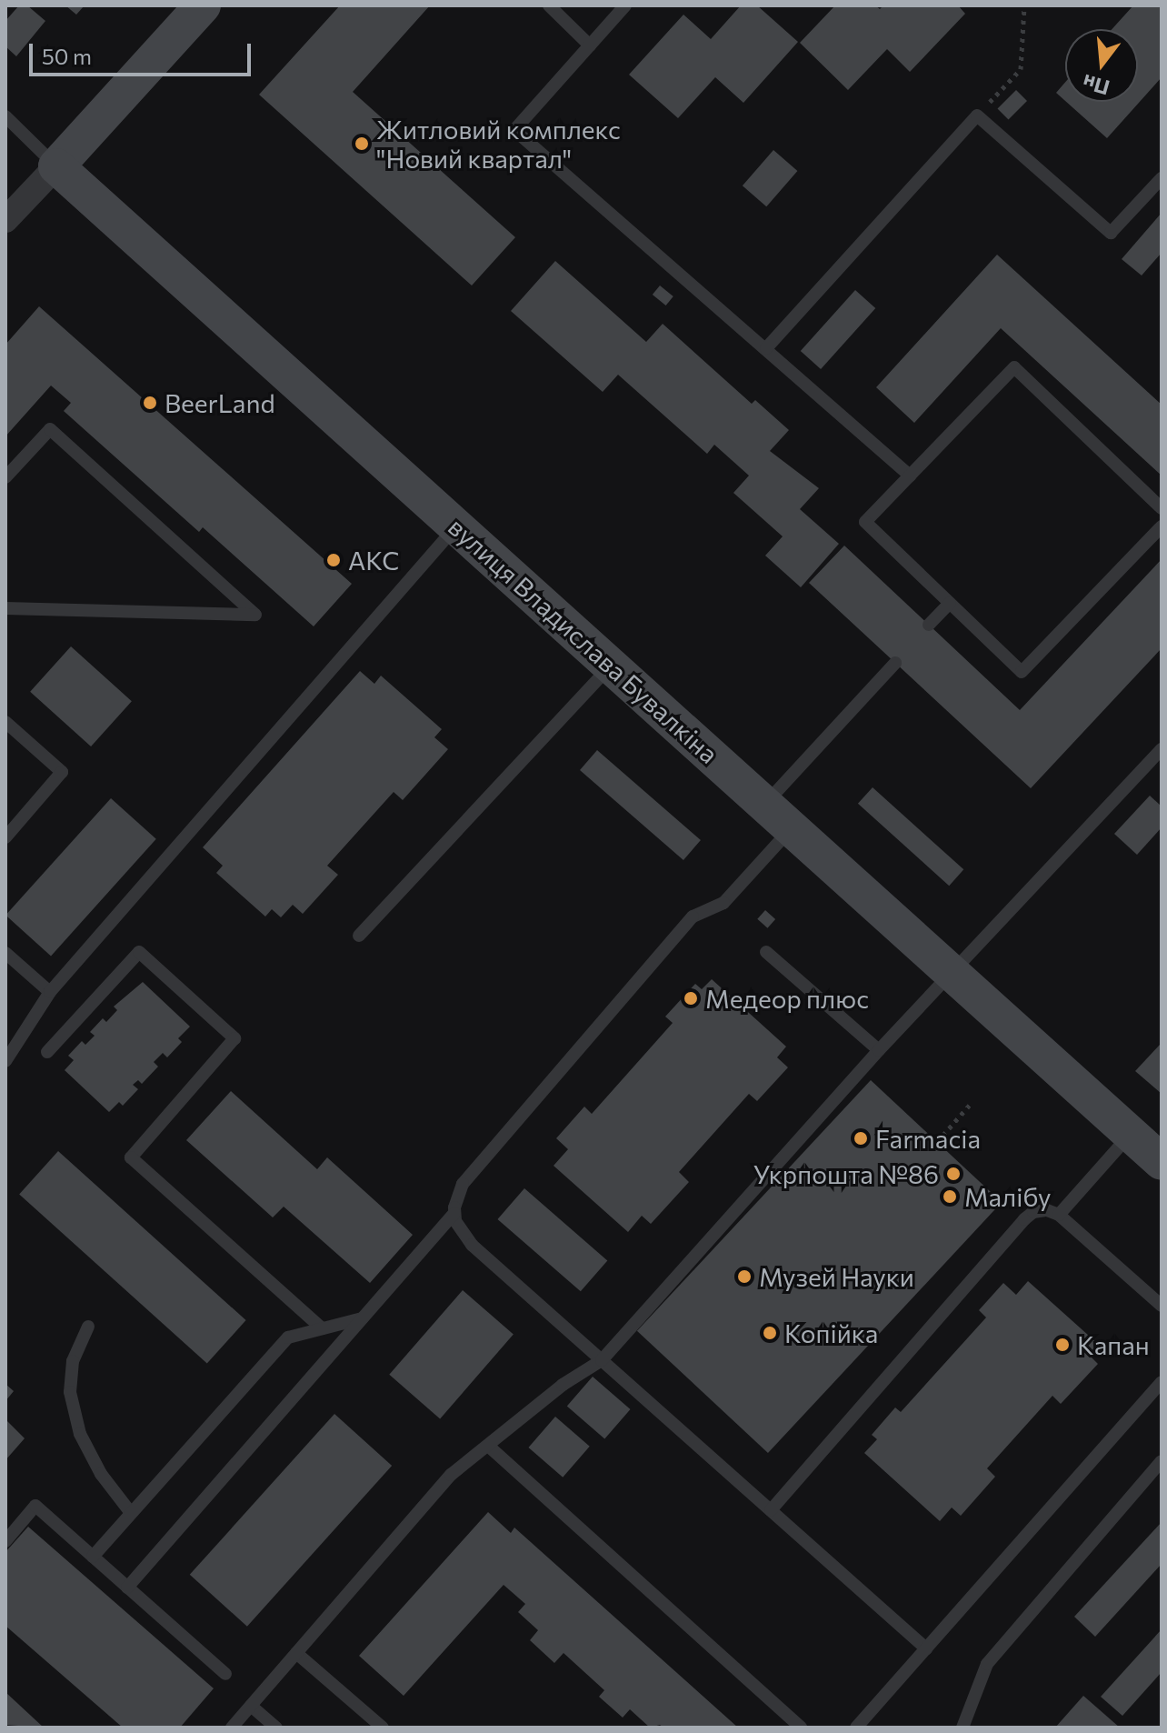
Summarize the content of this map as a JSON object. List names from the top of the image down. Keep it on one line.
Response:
{"streets":{"street":["вулиця Владислава Бувалкіна"]},"places":["Житловий комплекс \"Новий квартал\"","BeerLand","АКС","Медеор плюс","Farmacia","Укрпошта №86","Малiбу","Музей Науки","Копійка","Капан"],"scale_bar":"50 m","north":"bottom"}
